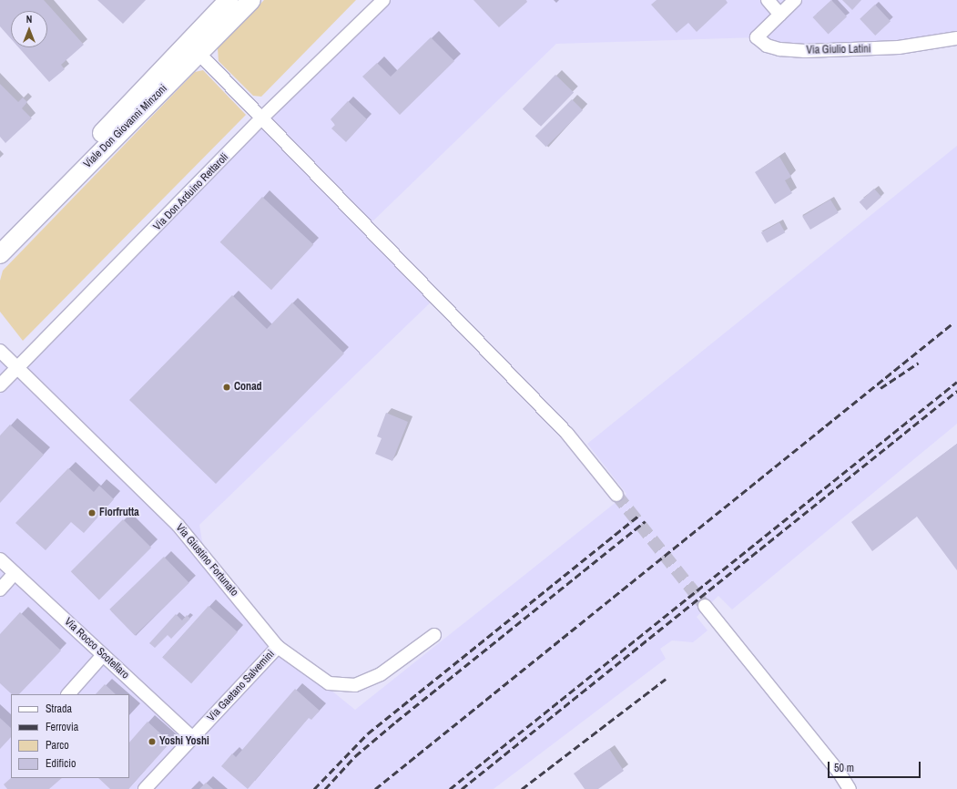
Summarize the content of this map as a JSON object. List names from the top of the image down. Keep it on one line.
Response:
{"streets":{"main road":["Viale Don Giovanni Minzoni"],"street":["Via Giulio Latini","Via Don Arduino Rettaroli","Via Giustino Fortunato","Via Rocco Scotellaro","Via Gaetano Salvemini"]},"crossings":[["Via Don Arduino Rettaroli","Via Giustino Fortunato"],["Via Giustino Fortunato","Via Gaetano Salvemini"],["Via Rocco Scotellaro","Via Gaetano Salvemini"]],"places":["Conad","Fiorfrutta","Yoshi Yoshi"],"legend":["Strada","Ferrovia","Parco","Edificio"],"scale_bar":"50 m","north":"top"}
